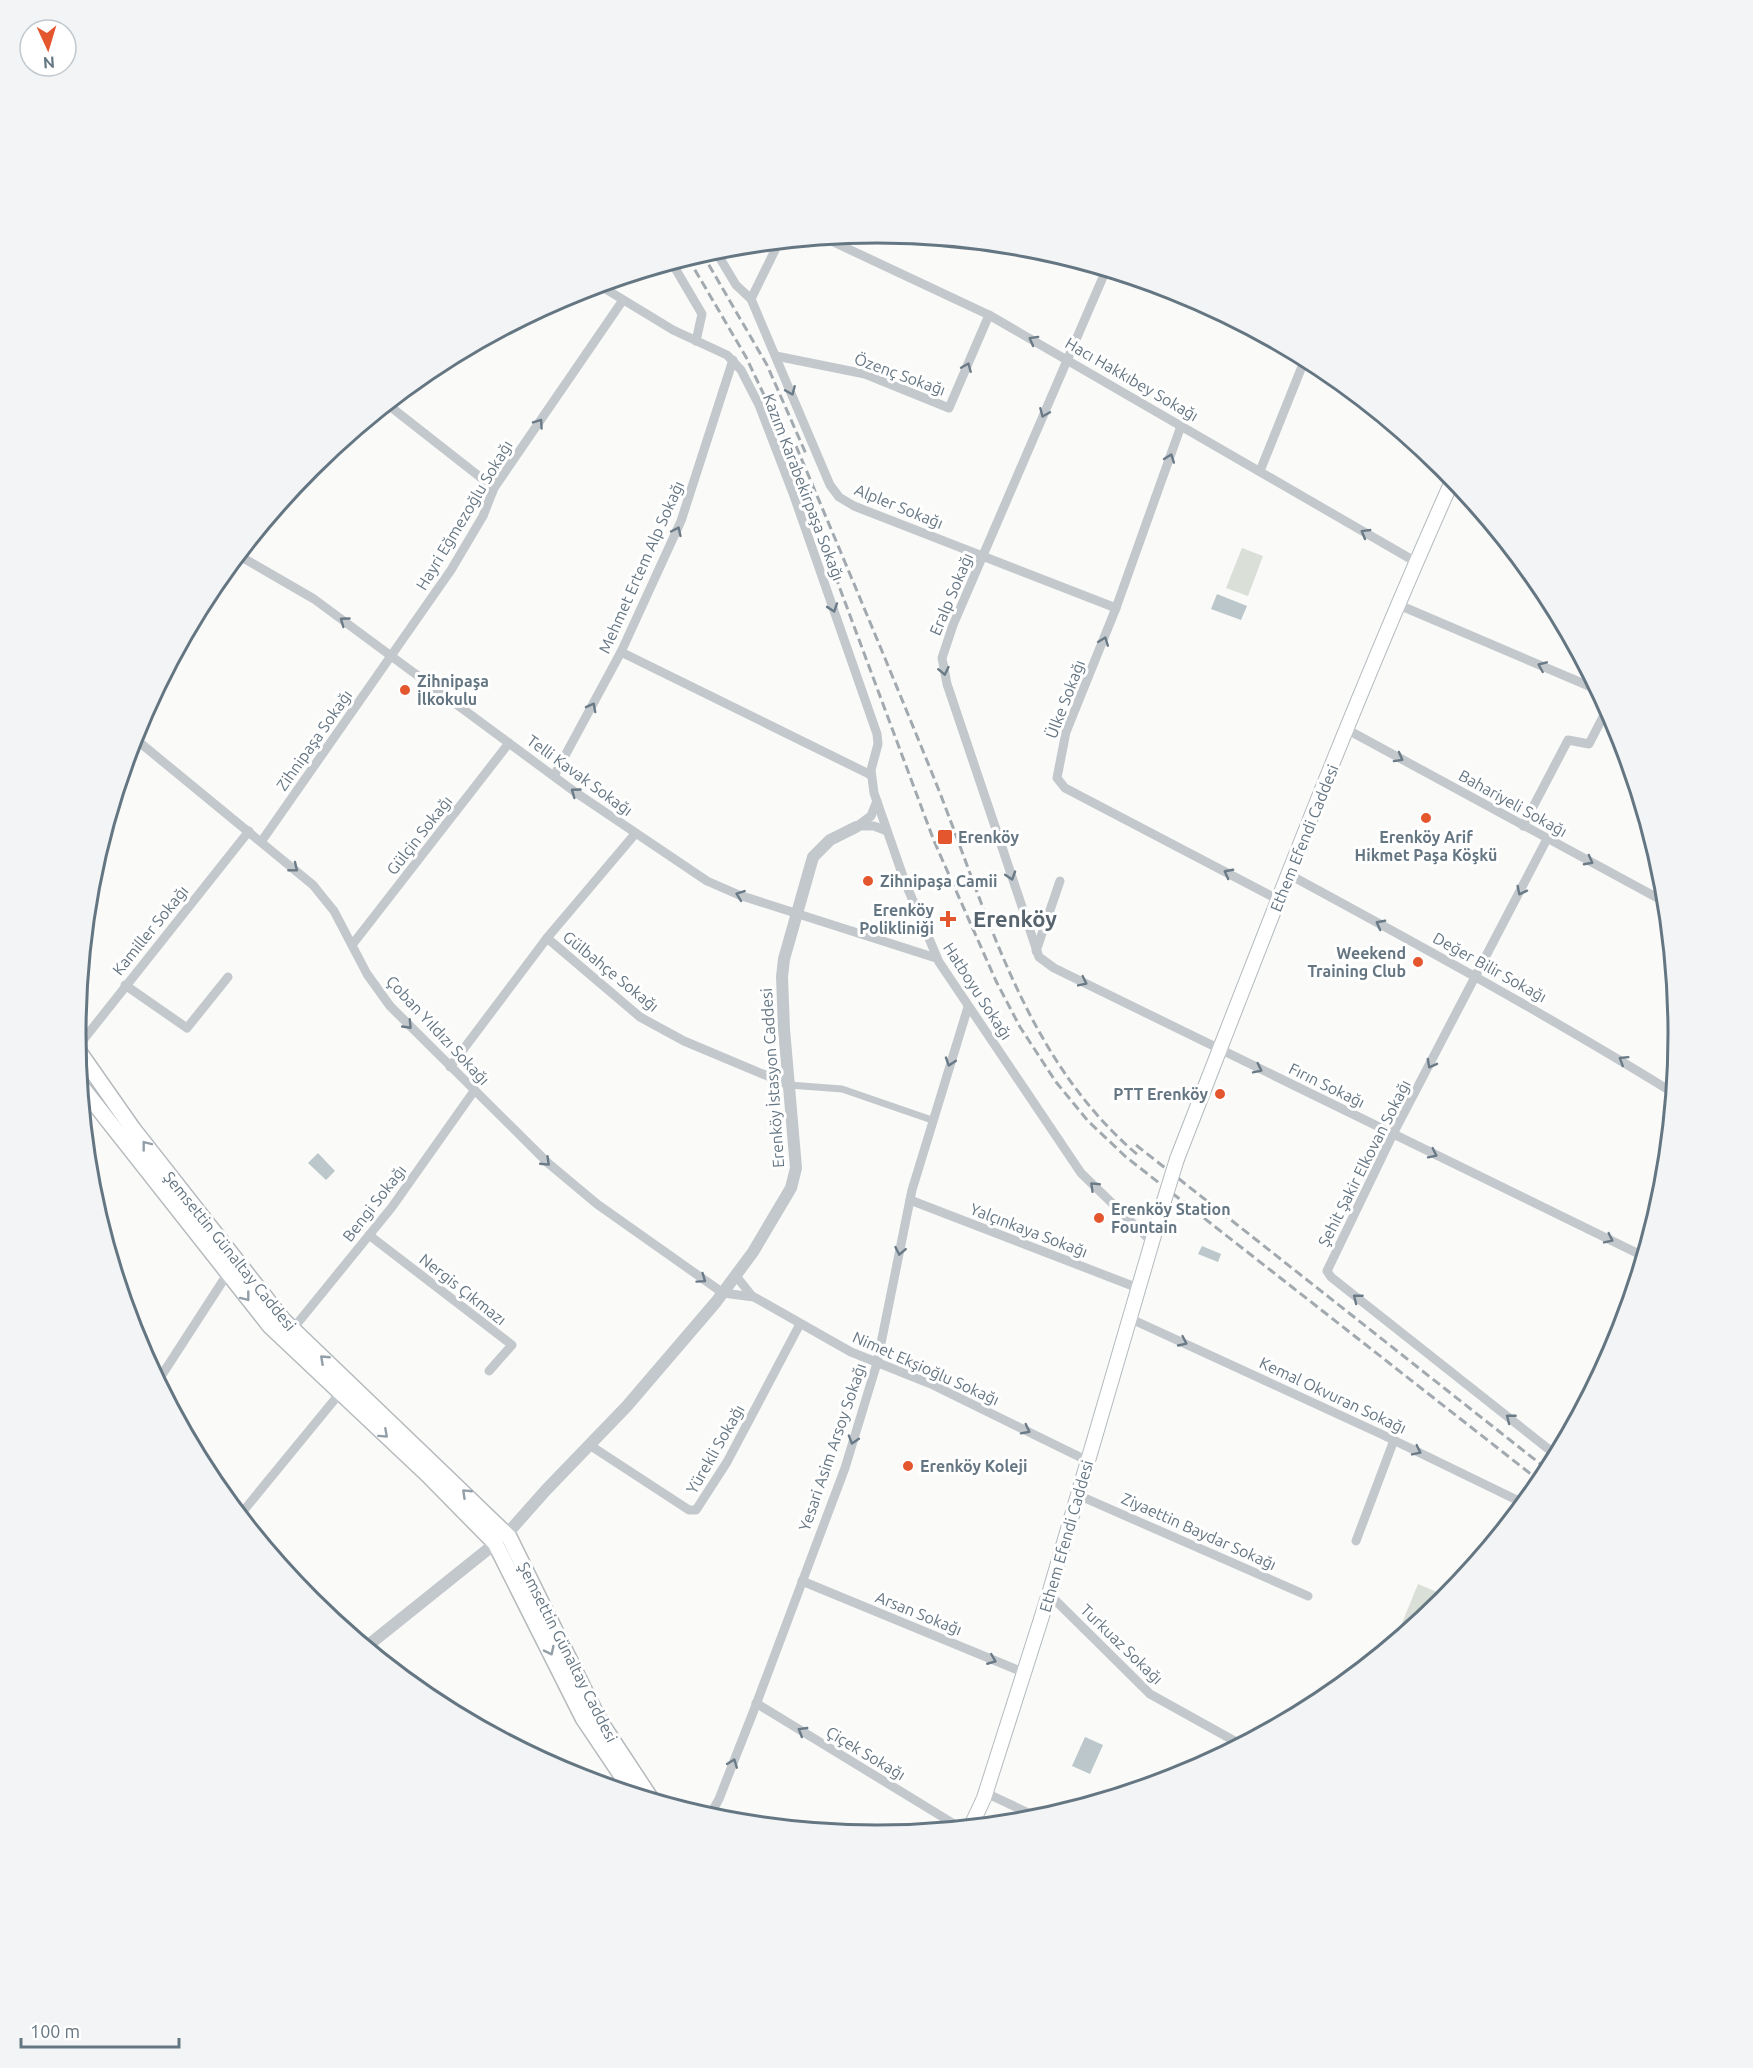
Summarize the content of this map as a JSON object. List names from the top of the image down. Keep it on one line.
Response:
{"streets":{"main road":["Ethem Efendi Caddesi","Şemsettin Günaltay Caddesi"],"street":["Özenç Sokağı","Hacı Hakkıbey Sokağı","Kazım Karabekirpaşa Sokağı","Alpler Sokağı","Hayri Eğmezoğlu Sokağı","Mehmet Ertem Alp Sokağı","Eralp Sokağı","Ülke Sokağı","Zihnipaşa Sokağı","Telli Kavak Sokağı","Bahariyeli Sokağı","Gülçin Sokağı","Kamiller Sokağı","Değer Bilir Sokağı","Gülbahçe Sokağı","Hatboyu Sokağı","Çoban Yıldızı Sokağı","Erenköy İstasyon Caddesi","Fırın Sokağı","Şehit Şakir Elkovan Sokağı","Bengi Sokağı","Yalçınkaya Sokağı","Nergis Çıkmazı","Nimet Ekşioğlu Sokağı","Kemal Okvuran Sokağı","Yesari Asim Arsoy Sokağı","Yürekli Sokağı","Ziyaettin Baydar Sokağı","Arsan Sokağı","Turkuaz Sokağı","Çiçek Sokağı"]},"crossings":[["Özenç Sokağı","Hacı Hakkıbey Sokağı"],["Özenç Sokağı","Alpler Sokağı"],["Hacı Hakkıbey Sokağı","Eralp Sokağı"],["Hacı Hakkıbey Sokağı","Ülke Sokağı"],["Hacı Hakkıbey Sokağı","Ethem Efendi Caddesi"],["Kazım Karabekirpaşa Sokağı","Mehmet Ertem Alp Sokağı"],["Kazım Karabekirpaşa Sokağı","Hatboyu Sokağı"],["Alpler Sokağı","Eralp Sokağı"],["Alpler Sokağı","Ülke Sokağı"],["Hayri Eğmezoğlu Sokağı","Zihnipaşa Sokağı"],["Hayri Eğmezoğlu Sokağı","Telli Kavak Sokağı"],["Mehmet Ertem Alp Sokağı","Telli Kavak Sokağı"],["Eralp Sokağı","Fırın Sokağı"],["Ülke Sokağı","Ethem Efendi Caddesi"],["Zihnipaşa Sokağı","Telli Kavak Sokağı"],["Zihnipaşa Sokağı","Çoban Yıldızı Sokağı"],["Telli Kavak Sokağı","Gülçin Sokağı"],["Telli Kavak Sokağı","Hatboyu Sokağı"],["Telli Kavak Sokağı","Erenköy İstasyon Caddesi"],["Bahariyeli Sokağı","Ethem Efendi Caddesi"],["Bahariyeli Sokağı","Şehit Şakir Elkovan Sokağı"],["Gülçin Sokağı","Çoban Yıldızı Sokağı"],["Ethem Efendi Caddesi","Değer Bilir Sokağı"],["Ethem Efendi Caddesi","Hatboyu Sokağı"],["Ethem Efendi Caddesi","Fırın Sokağı"],["Ethem Efendi Caddesi","Yalçınkaya Sokağı"],["Ethem Efendi Caddesi","Nimet Ekşioğlu Sokağı"],["Ethem Efendi Caddesi","Kemal Okvuran Sokağı"],["Ethem Efendi Caddesi","Ziyaettin Baydar Sokağı"],["Ethem Efendi Caddesi","Arsan Sokağı"],["Ethem Efendi Caddesi","Turkuaz Sokağı"],["Kamiller Sokağı","Çoban Yıldızı Sokağı"],["Değer Bilir Sokağı","Şehit Şakir Elkovan Sokağı"],["Gülbahçe Sokağı","Erenköy İstasyon Caddesi"],["Hatboyu Sokağı","Yesari Asim Arsoy Sokağı"],["Çoban Yıldızı Sokağı","Erenköy İstasyon Caddesi"],["Çoban Yıldızı Sokağı","Bengi Sokağı"],["Çoban Yıldızı Sokağı","Nimet Ekşioğlu Sokağı"],["Erenköy İstasyon Caddesi","Şemsettin Günaltay Caddesi"],["Erenköy İstasyon Caddesi","Nimet Ekşioğlu Sokağı"],["Erenköy İstasyon Caddesi","Yürekli Sokağı"],["Fırın Sokağı","Şehit Şakir Elkovan Sokağı"],["Bengi Sokağı","Şemsettin Günaltay Caddesi"],["Bengi Sokağı","Nergis Çıkmazı"],["Yalçınkaya Sokağı","Yesari Asim Arsoy Sokağı"],["Nimet Ekşioğlu Sokağı","Yesari Asim Arsoy Sokağı"],["Nimet Ekşioğlu Sokağı","Yürekli Sokağı"],["Yesari Asim Arsoy Sokağı","Arsan Sokağı"],["Yesari Asim Arsoy Sokağı","Çiçek Sokağı"]],"one_way":["Hacı Hakkıbey Sokağı","Kazım Karabekirpaşa Sokağı","Alpler Sokağı","Hayri Eğmezoğlu Sokağı","Mehmet Ertem Alp Sokağı","Eralp Sokağı","Telli Kavak Sokağı","Bahariyeli Sokağı","Değer Bilir Sokağı","Hatboyu Sokağı","Çoban Yıldızı Sokağı","Fırın Sokağı","Nimet Ekşioğlu Sokağı","Kemal Okvuran Sokağı","Arsan Sokağı","Çiçek Sokağı"],"districts":["Erenköy"],"places":{"other":["Zihnipaşa İlkokulu","Erenköy Arif Hikmet Paşa Köşkü","Zihnipaşa Camii","Weekend Training Club","PTT Erenköy","Erenköy Station Fountain","Erenköy Koleji"],"transit":["Erenköy"],"health":["Erenköy Polikliniği"]},"scale_bar":"100 m","north":"bottom"}
